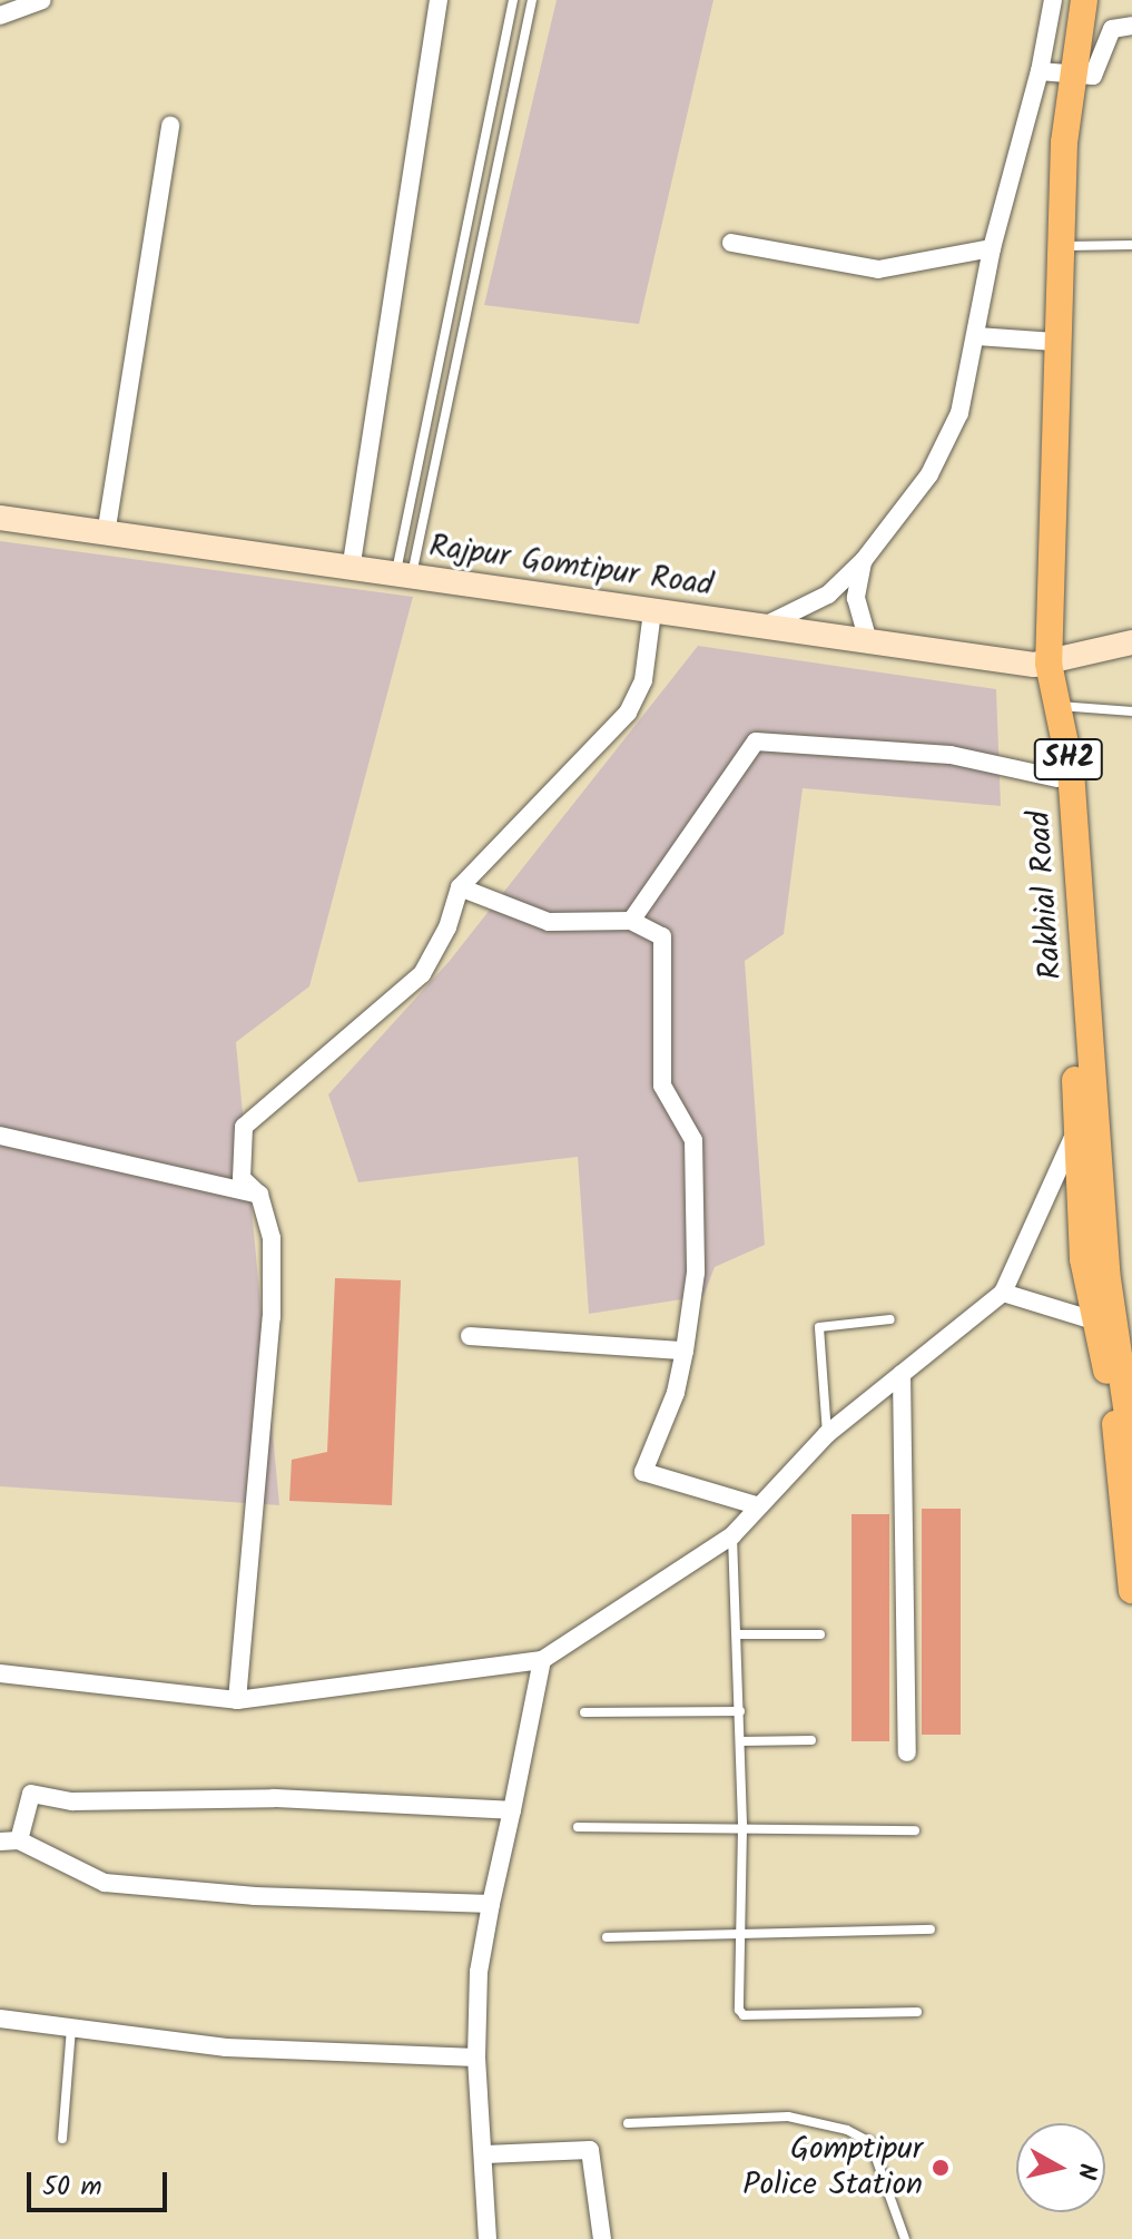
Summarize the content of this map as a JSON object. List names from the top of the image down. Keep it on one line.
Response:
{"streets":{"main road":["Rajpur Gomtipur Road","SH2","Rakhial Road"]},"crossings":[["Rajpur Gomtipur Road","Rakhial Road"],["SH2","Rakhial Road"]],"places":["Gomptipur Police Station"],"scale_bar":"50 m","north":"right"}
